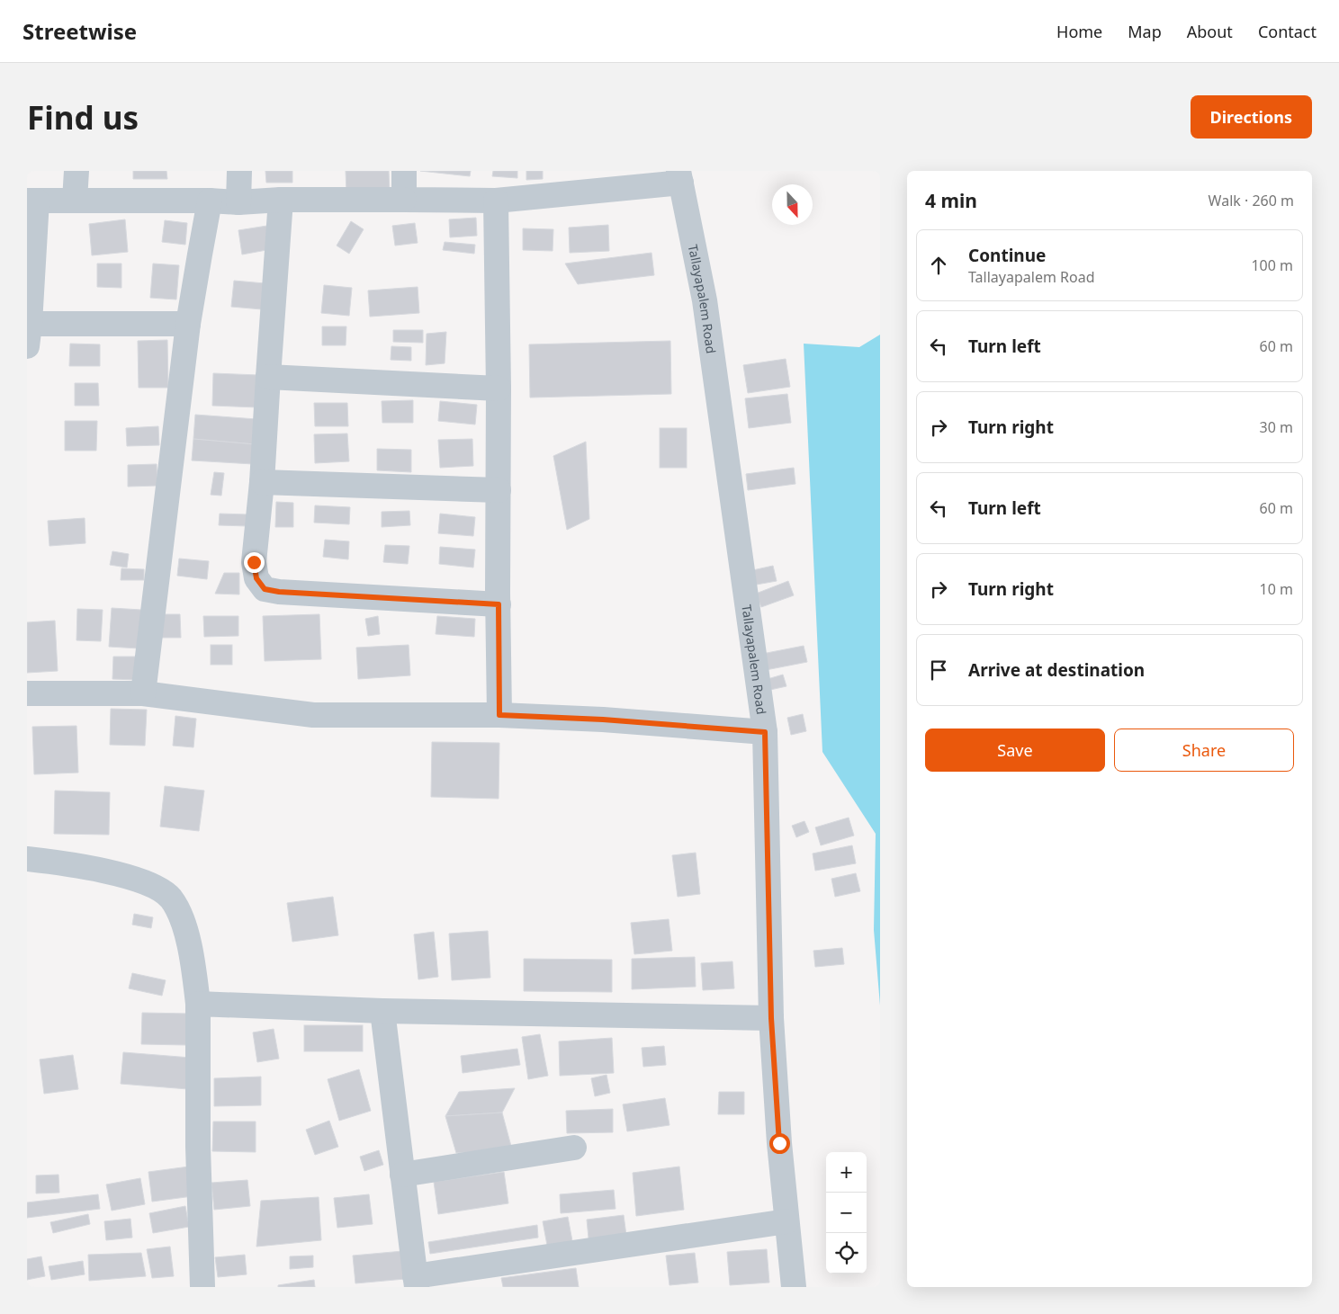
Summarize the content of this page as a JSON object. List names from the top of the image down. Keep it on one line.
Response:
{"streets":{"street":["Tallayapalem Road"]},"north":"bottom","page":{"header":"Streetwise","nav":["Home","Map","About","Contact"],"buttons":["Directions",["Save","Share"]],"title":"Find us","heading":["4 min","Walk · 260 m"],"list":[["Continue","Tallayapalem Road","100 m"],["Turn left","60 m"],["Turn right","30 m"],["Turn left","60 m"],["Turn right","10 m"],"Arrive at destination"],"map_buttons":["+","−"]}}
